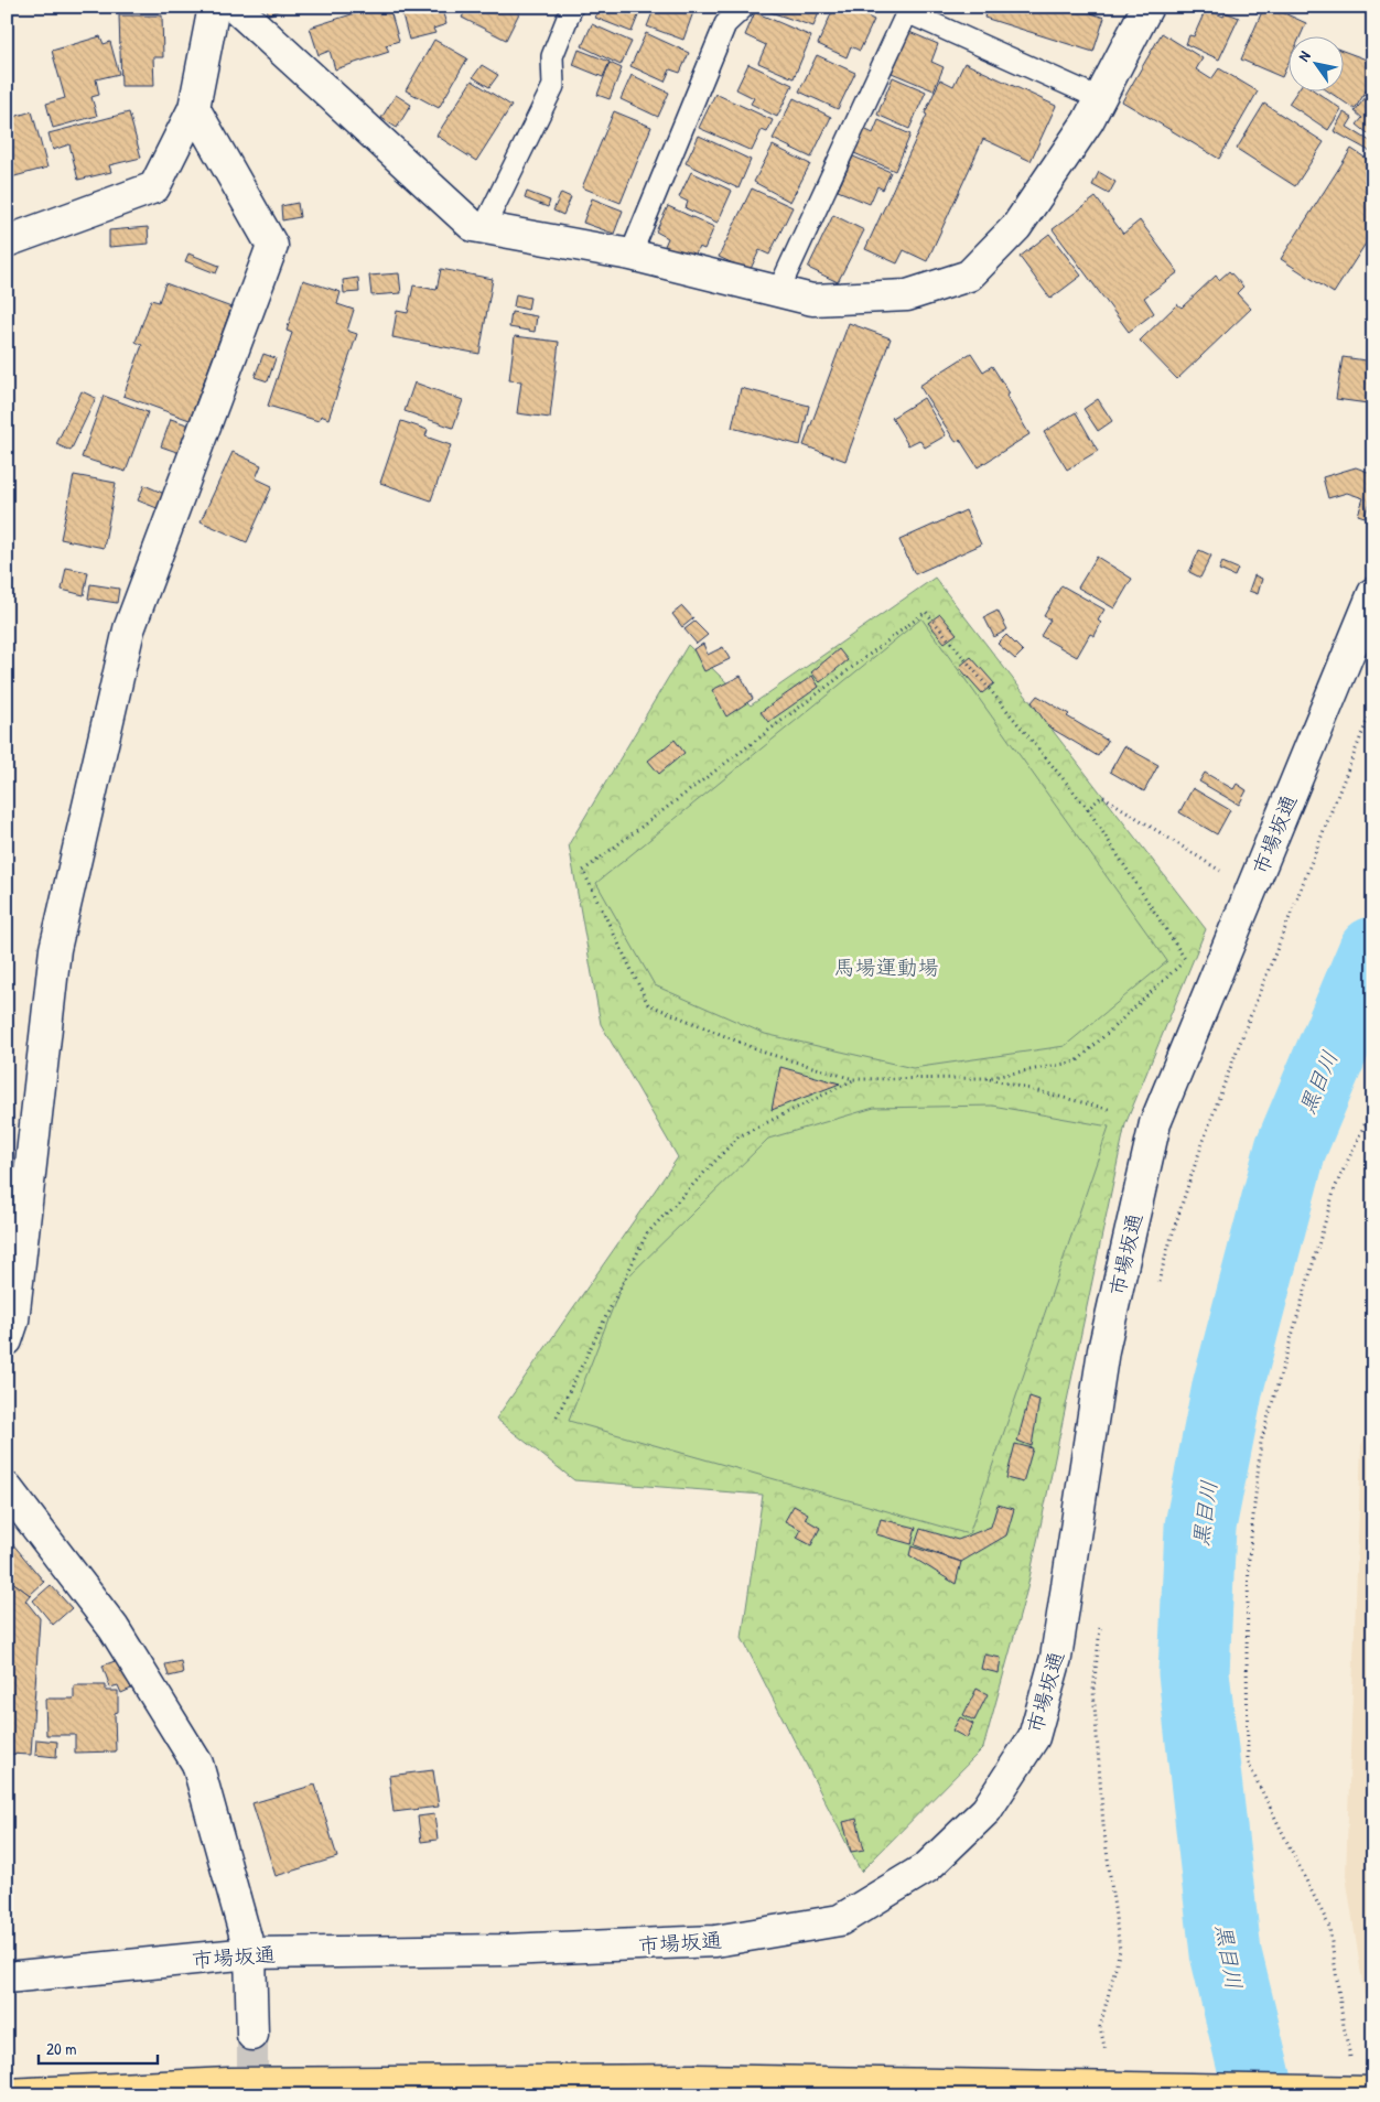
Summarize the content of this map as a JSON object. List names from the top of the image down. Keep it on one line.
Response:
{"streets":{"street":["市場坂通"]},"water":["黒目川"],"parks":["馬場運動場"],"scale_bar":"20 m","north":"top left"}
